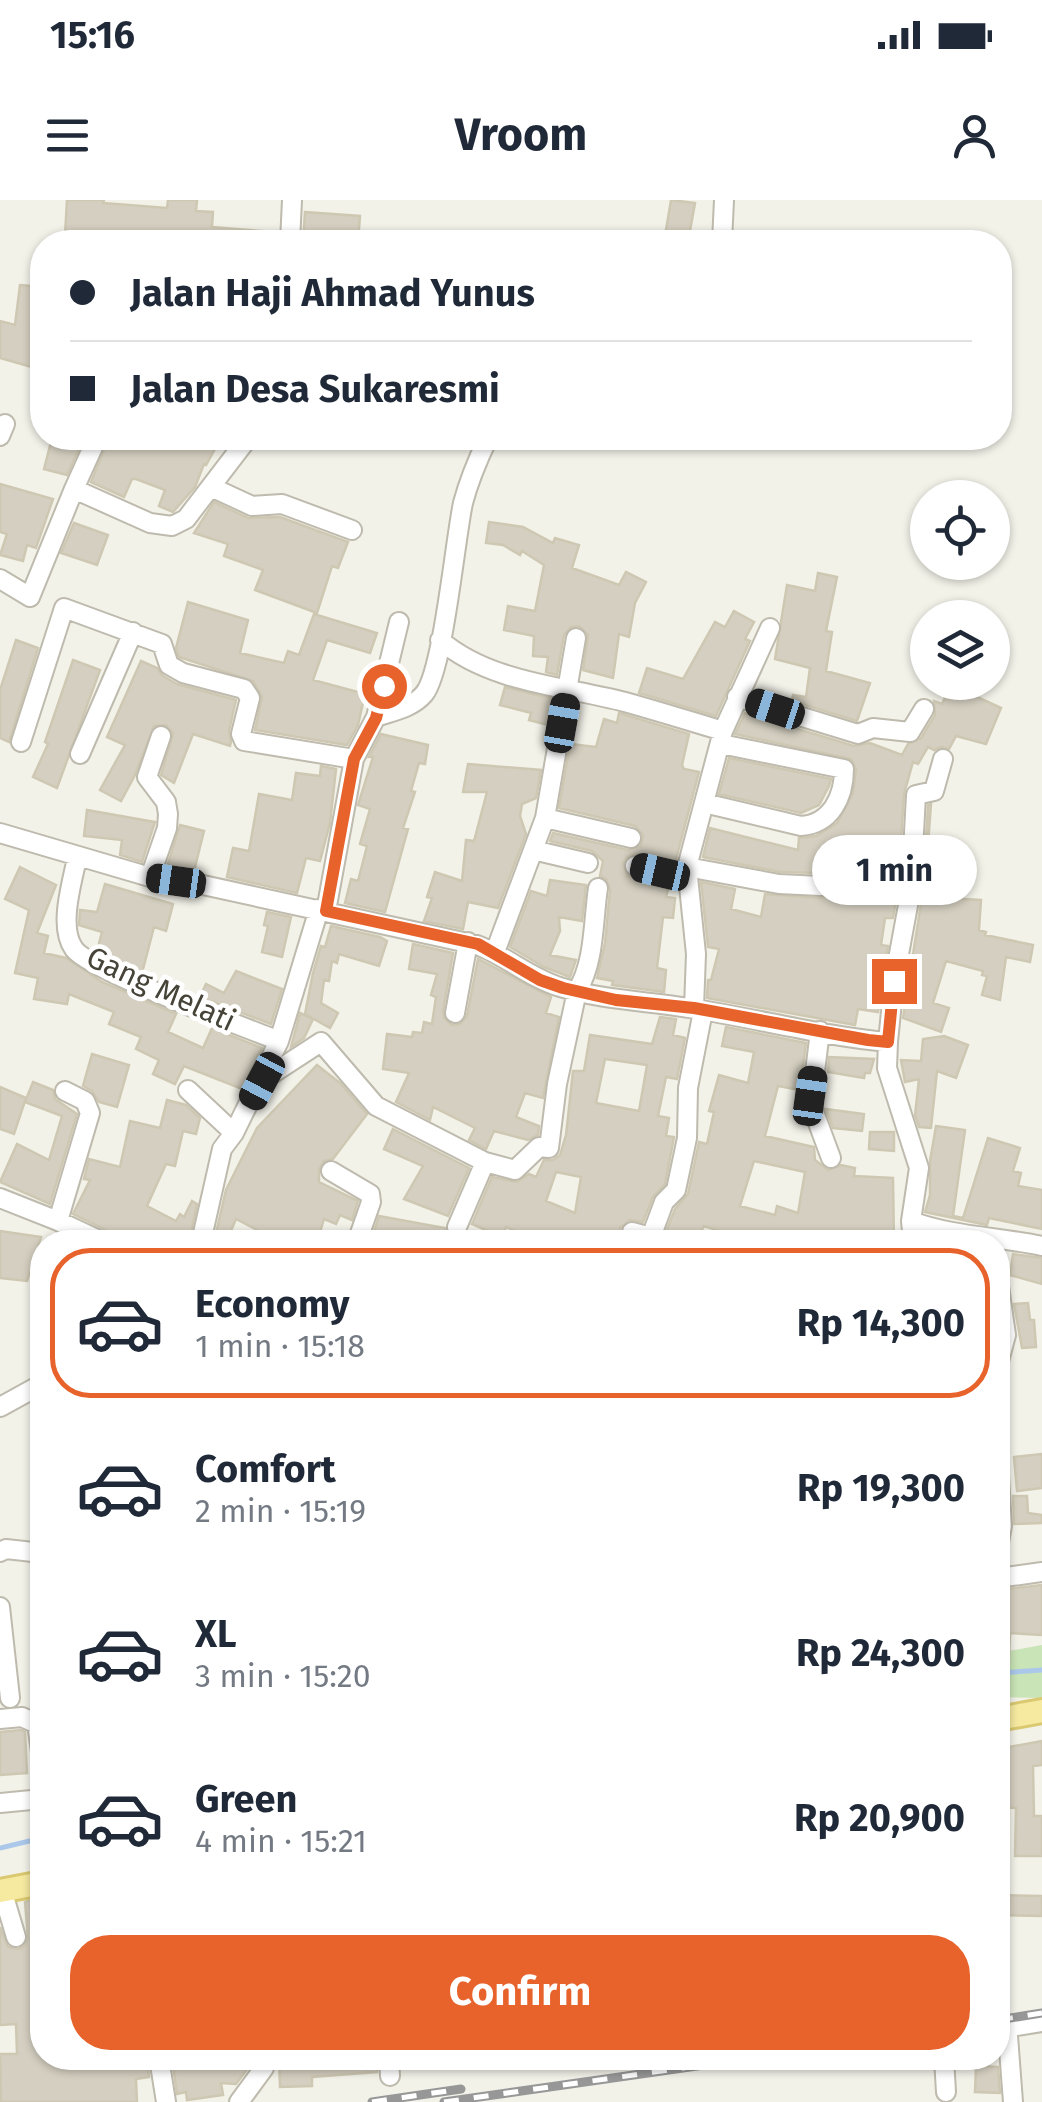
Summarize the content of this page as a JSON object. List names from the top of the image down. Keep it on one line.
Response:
{"streets":{"street":["Gang Melati"]},"page":{"status":"15:16","header":"Vroom","banner":["Jalan Haji Ahmad Yunus","Jalan Desa Sukaresmi"],"bubble":"1 min","list":[{"name":"Economy","note":"1 min · 15:18","value":"Rp 14,300"},{"name":"Comfort","note":"2 min · 15:19","value":"Rp 19,300"},{"name":"XL","note":"3 min · 15:20","value":"Rp 24,300"},{"name":"Green","note":"4 min · 15:21","value":"Rp 20,900"}],"buttons":"Confirm"}}
